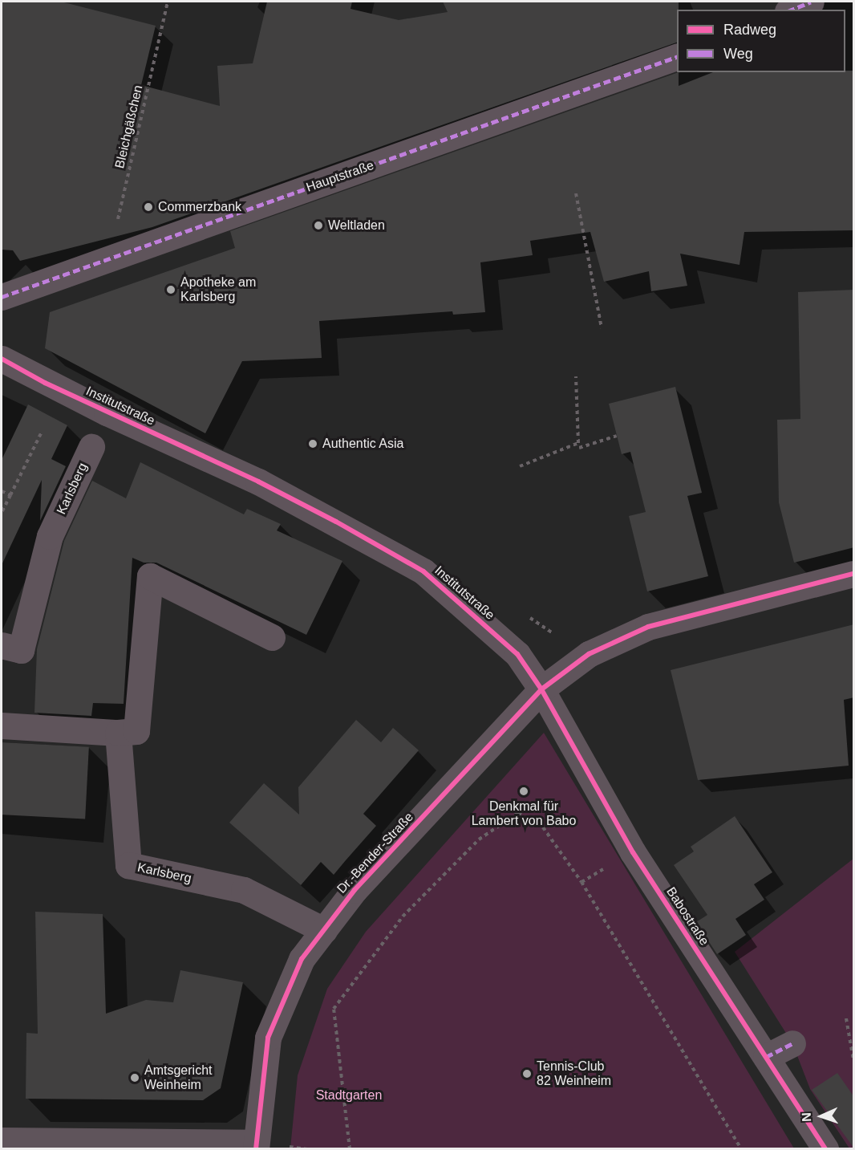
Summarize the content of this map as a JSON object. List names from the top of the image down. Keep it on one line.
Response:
{"streets":{"street":["Hauptstraße","Institutstraße","Karlsberg","Dr.-Bender-Straße","Babostraße"],"path":["Bleichgäßchen"]},"crossings":[["Bleichgäßchen","Hauptstraße"],["Institutstraße","Dr.-Bender-Straße"],["Institutstraße","Babostraße"],["Karlsberg","Dr.-Bender-Straße"],["Dr.-Bender-Straße","Babostraße"]],"parks":["Stadtgarten"],"places":["Commerzbank","Weltladen","Apotheke am Karlsberg","Authentic Asia","Denkmal für Lambert von Babo","Tennis-Club 82 Weinheim","Amtsgericht Weinheim"],"legend":["Radweg","Weg"],"north":"left"}
